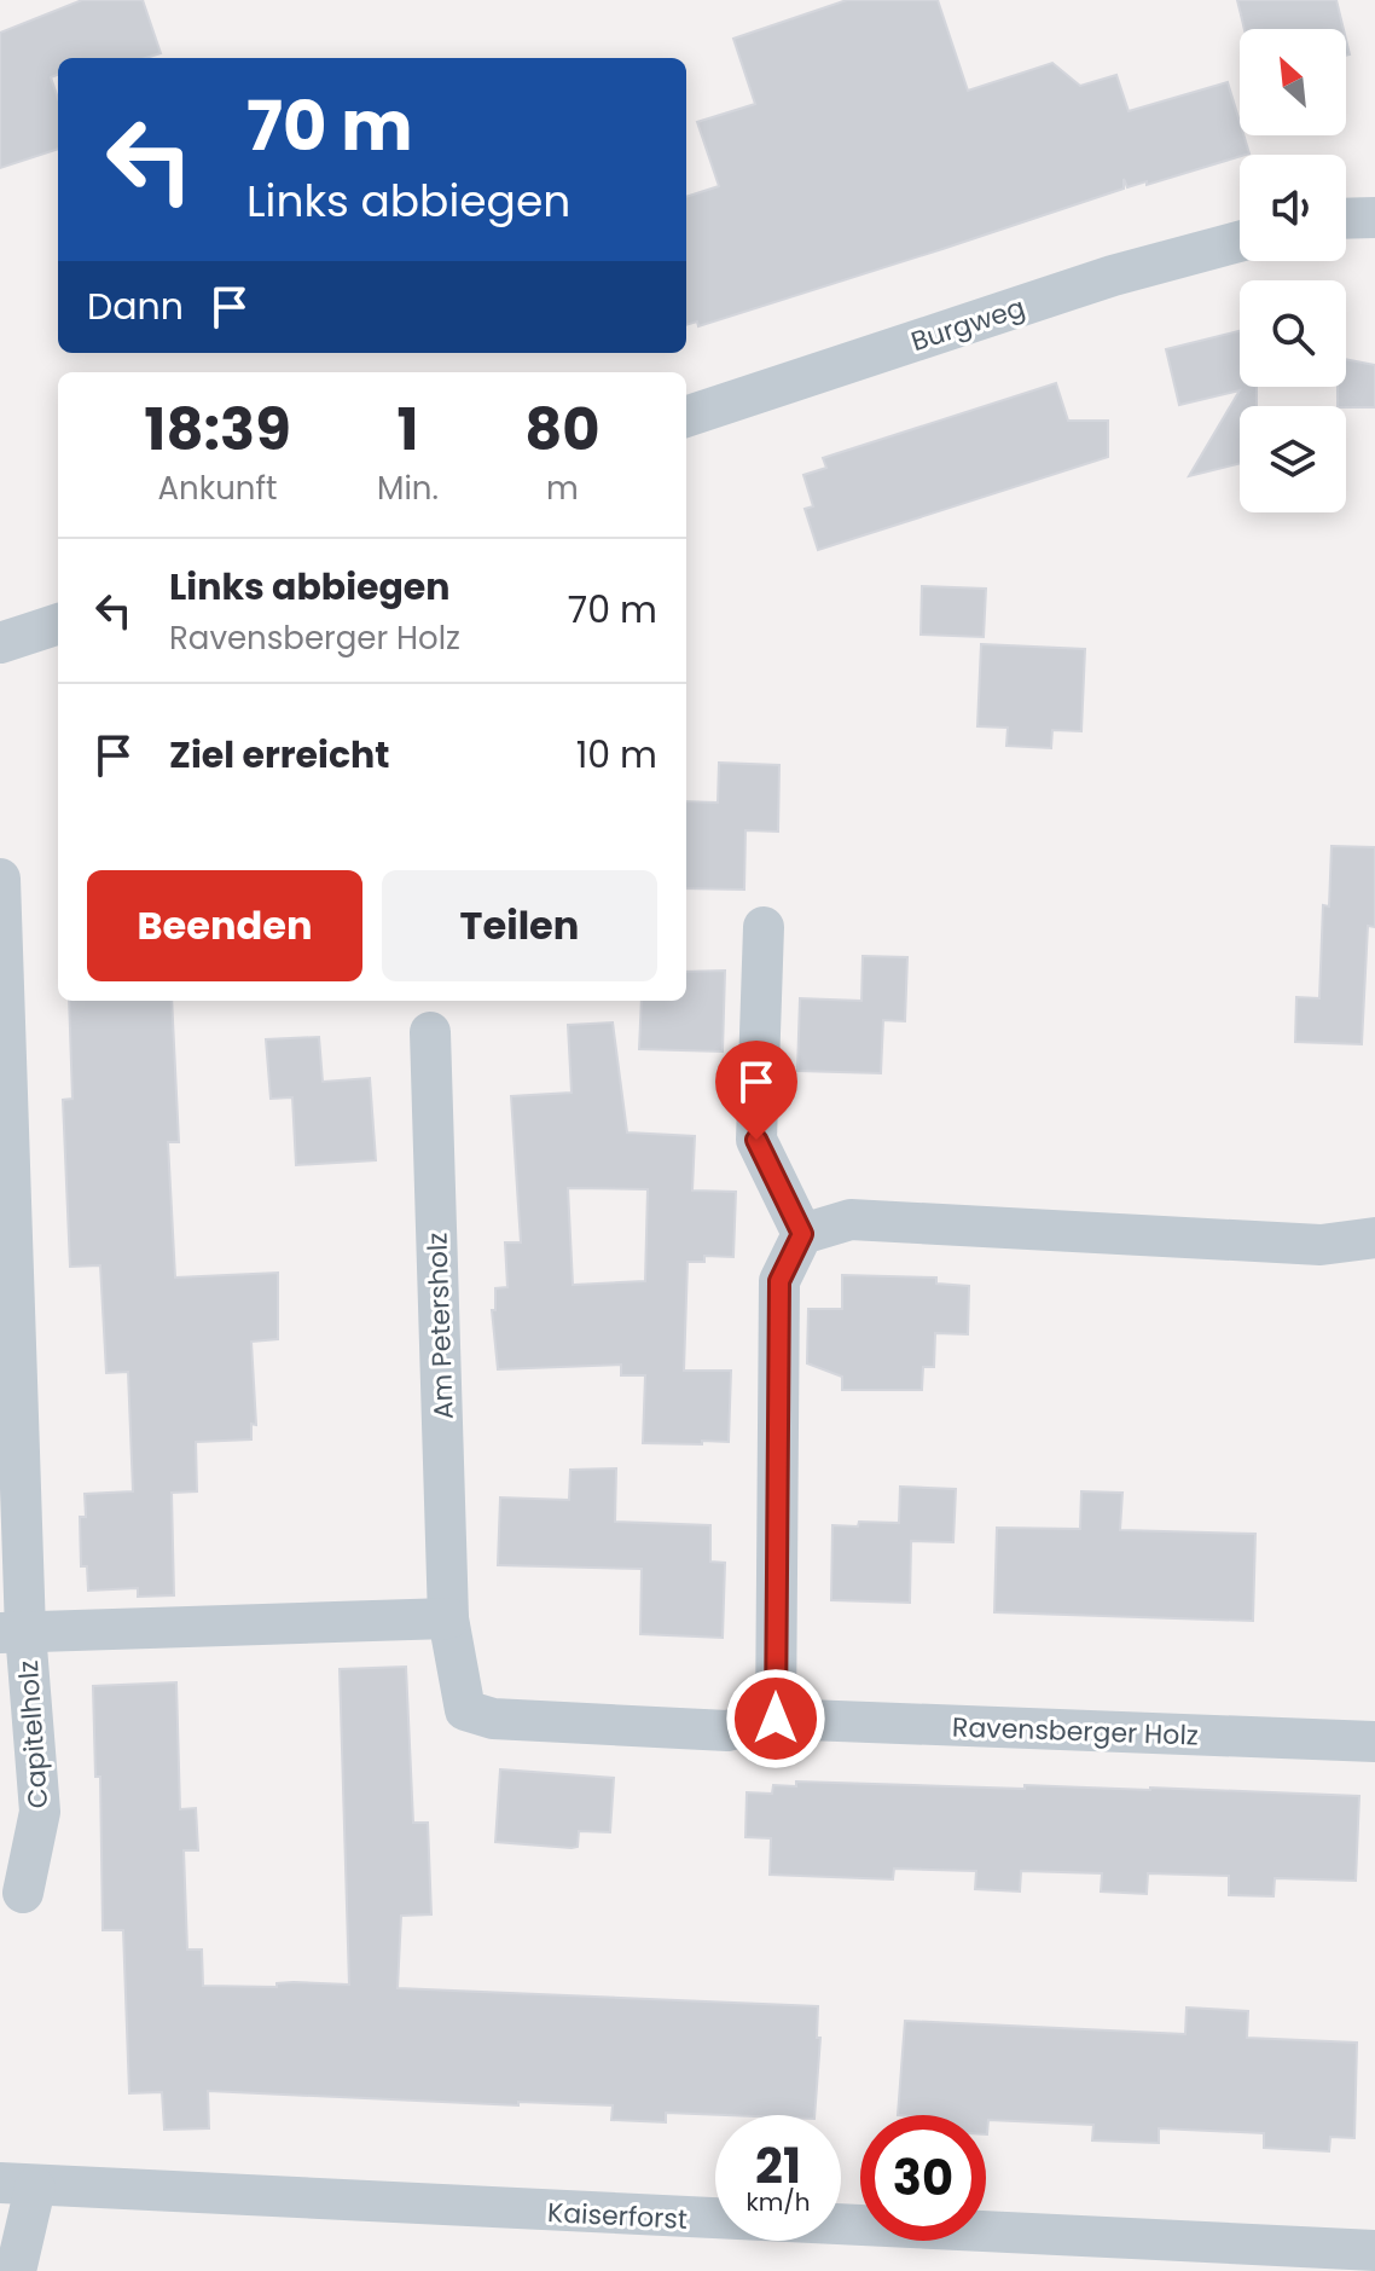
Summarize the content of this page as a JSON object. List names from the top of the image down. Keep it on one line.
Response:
{"streets":{"street":["Burgweg","Am Petersholz","Ravensberger Holz","Capitelholz","Kaiserforst"]},"crossings":[["Am Petersholz","Ravensberger Holz"]],"north":"top left","page":{"turn":["70 m","Links abbiegen"],"then":"Dann","eta":["18:39","Ankunft","1","Min.","80","m"],"list":[{"name":"Links abbiegen","note":"Ravensberger Holz","value":"70 m"},{"name":"Ziel erreicht","value":"10 m"}],"buttons":["Beenden","Teilen"],"speed":"21 km/h","limit":"30"}}
